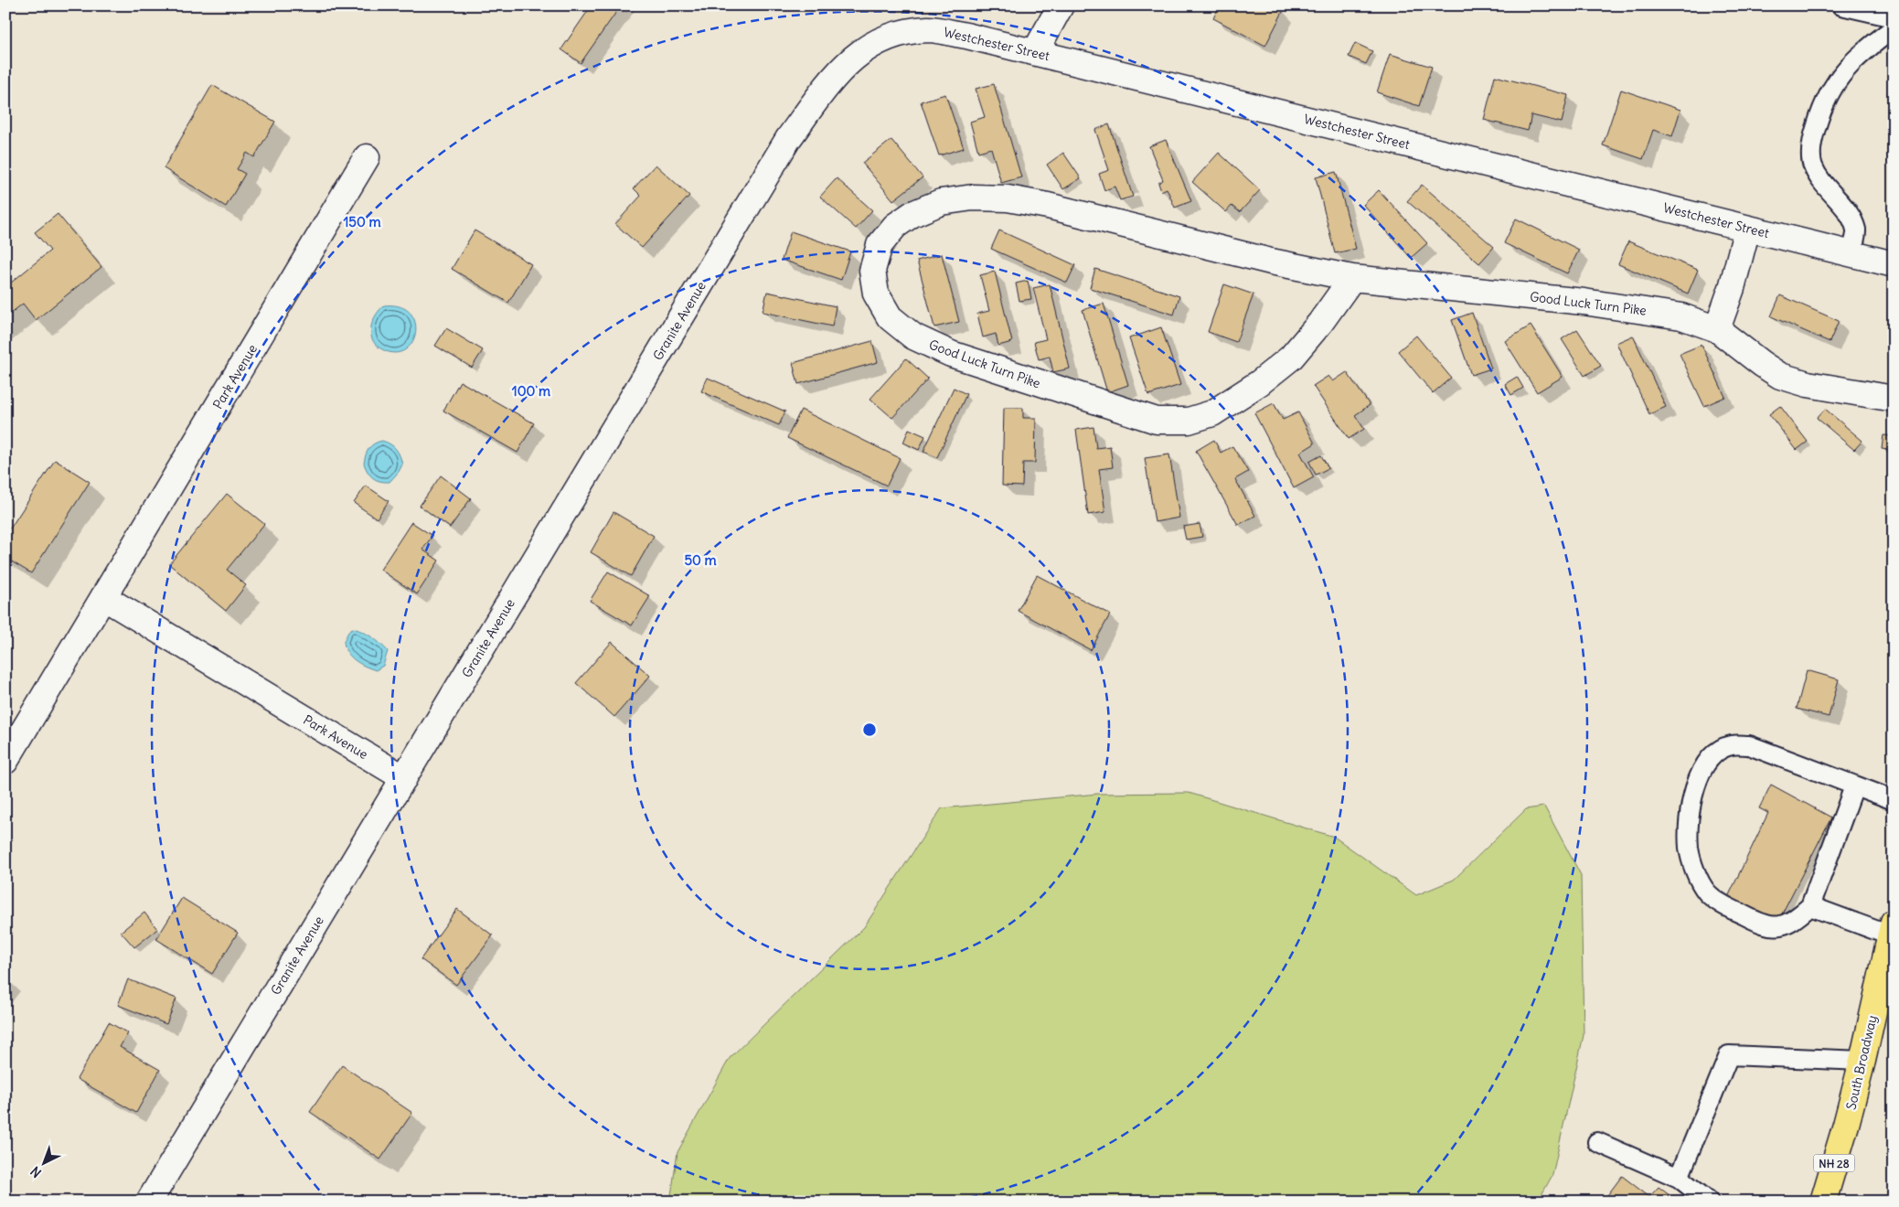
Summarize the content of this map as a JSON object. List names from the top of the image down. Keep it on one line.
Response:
{"streets":{"main road":["South Broadway","NH 28"],"street":["Westchester Street","Good Luck Turn Pike","Granite Avenue","Park Avenue"]},"crossings":[["Westchester Street","Granite Avenue"],["Granite Avenue","Park Avenue"]],"north":"bottom left","rings":["150 m","100 m","50 m"]}
